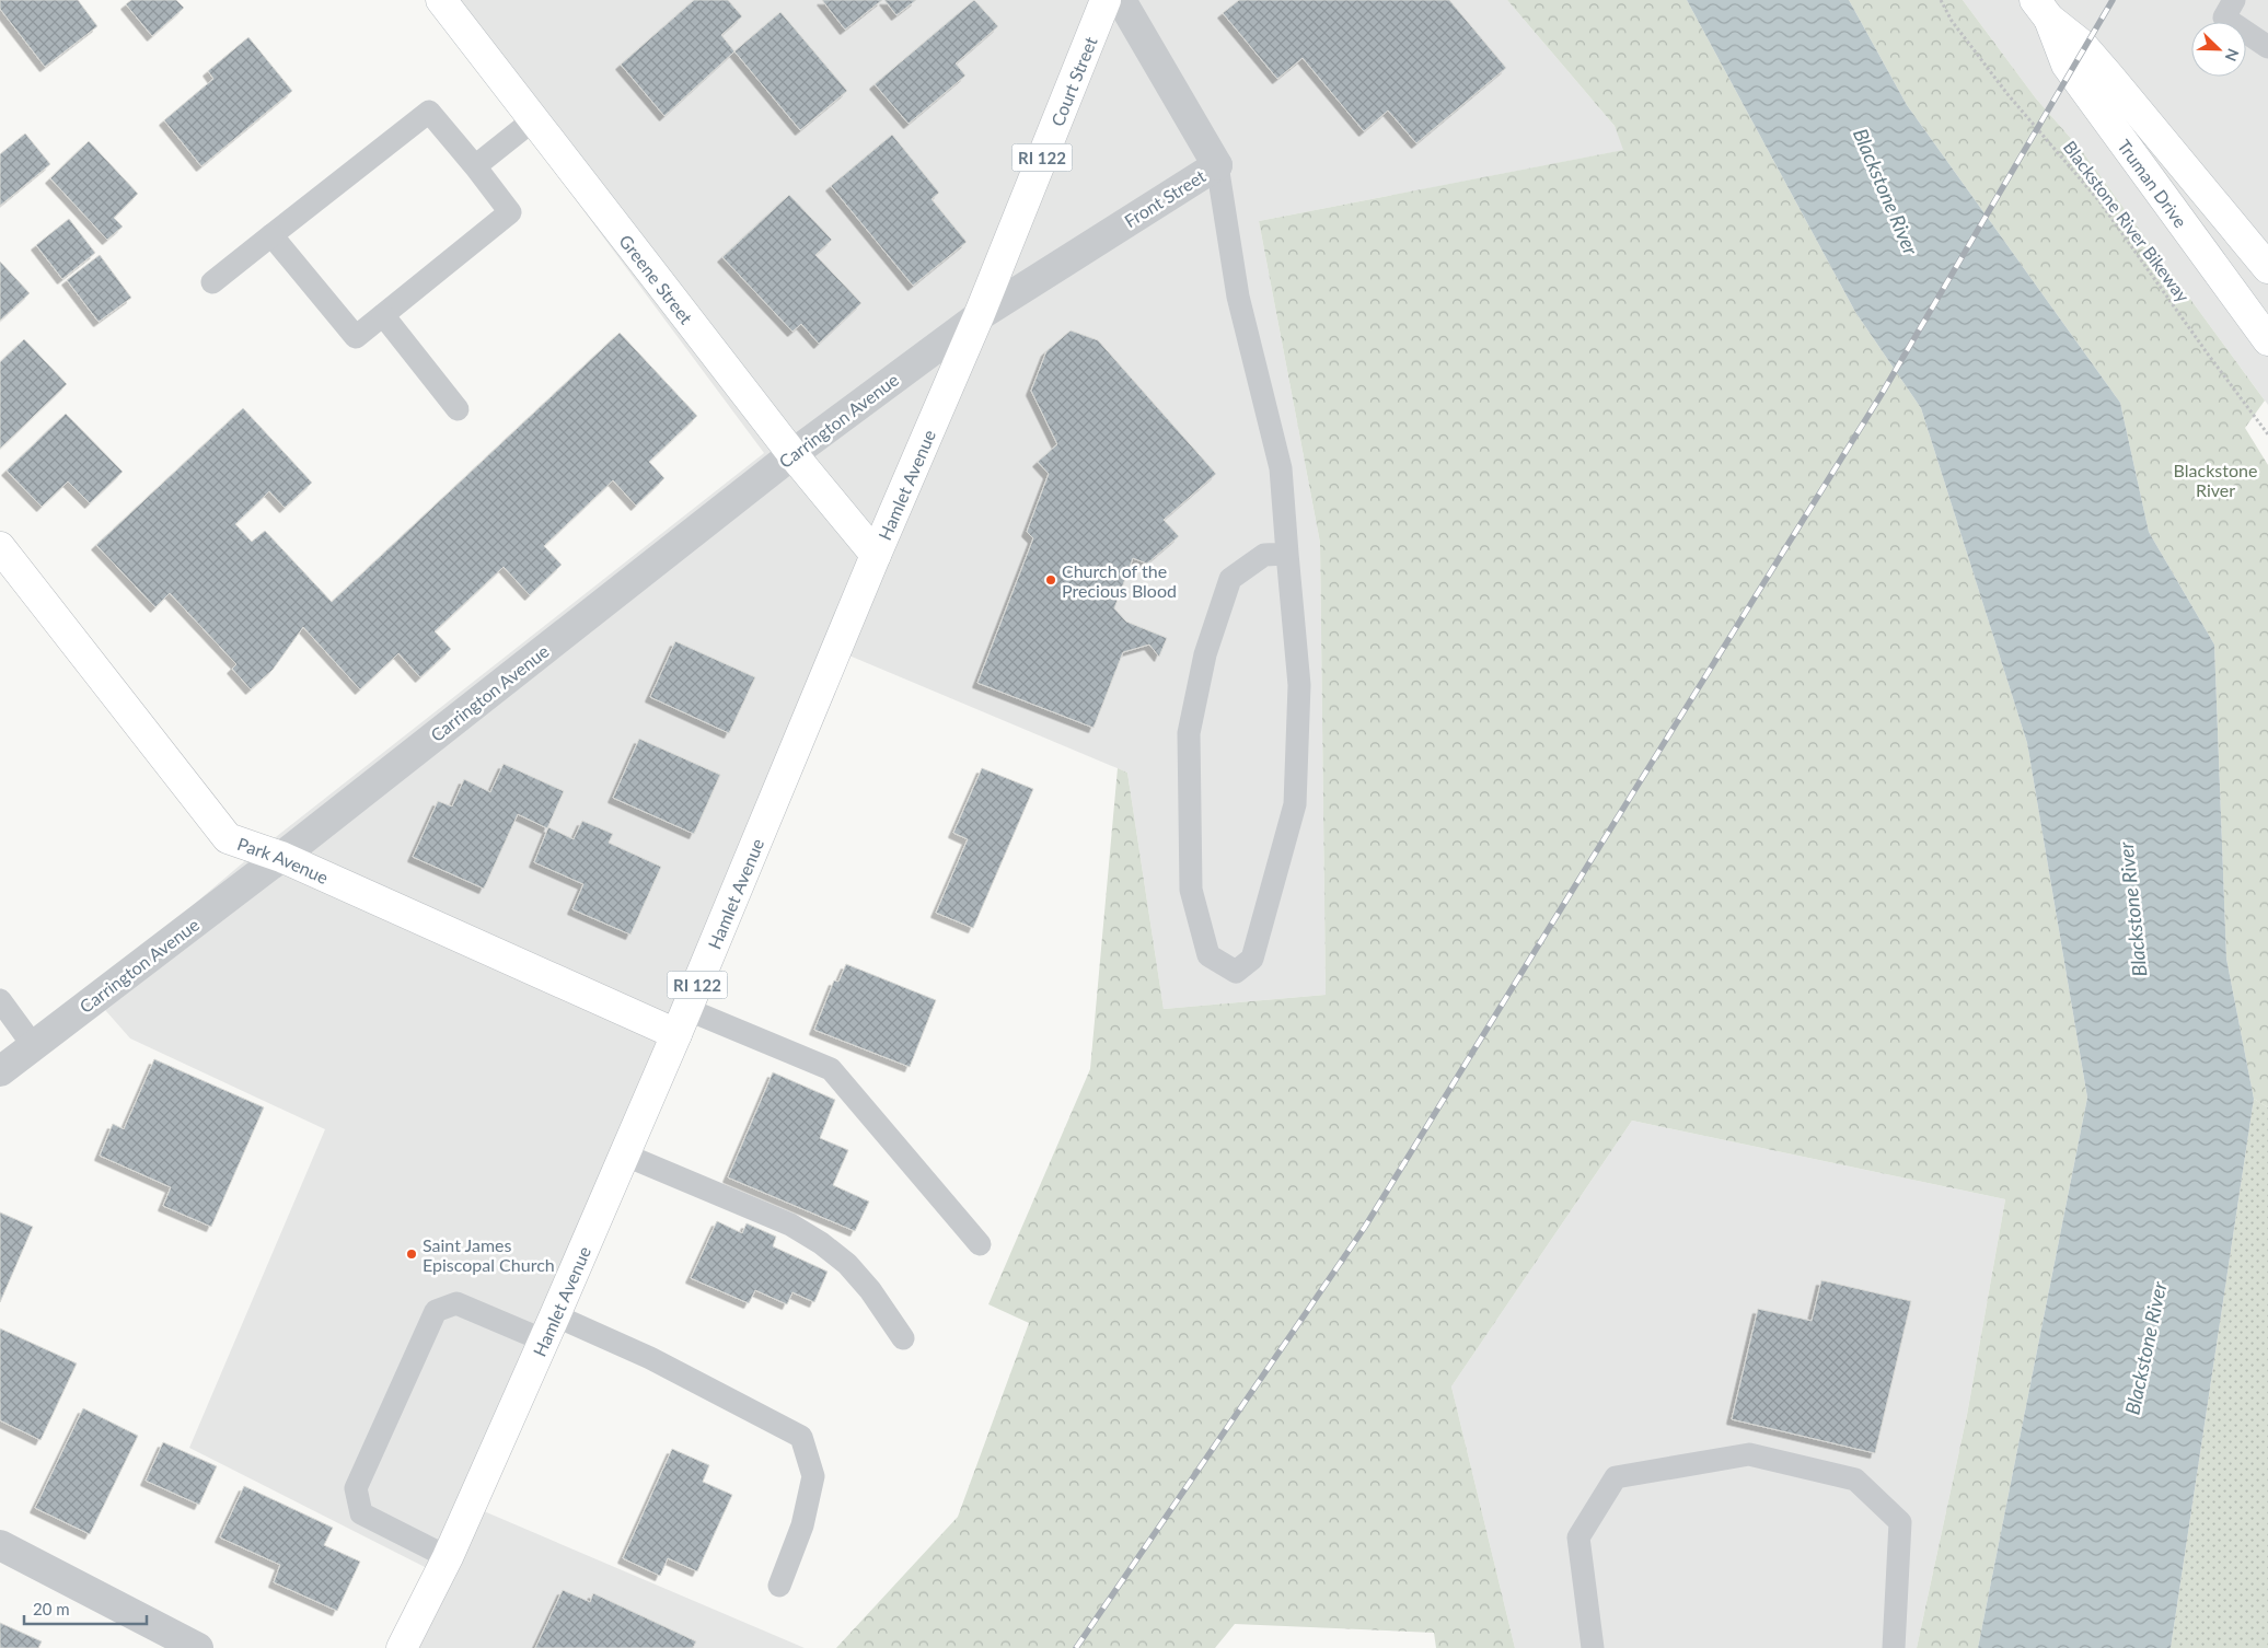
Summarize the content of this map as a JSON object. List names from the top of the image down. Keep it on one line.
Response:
{"streets":{"main road":["Court Street","RI 122","Truman Drive","Greene Street","Hamlet Avenue","Park Avenue"],"street":["Front Street","Carrington Avenue"],"path":["Blackstone River Bikeway"]},"crossings":[["Court Street","Front Street"],["Court Street","Carrington Avenue"],["Court Street","Hamlet Avenue"],["Front Street","Carrington Avenue"],["Front Street","Hamlet Avenue"],["Greene Street","Carrington Avenue"],["Greene Street","Hamlet Avenue"],["Carrington Avenue","Hamlet Avenue"],["Carrington Avenue","Park Avenue"],["Hamlet Avenue","Park Avenue"]],"water":["Blackstone River"],"parks":["Blackstone River"],"places":["Church of the Precious Blood","Saint James Episcopal Church"],"scale_bar":"20 m","north":"bottom right"}
